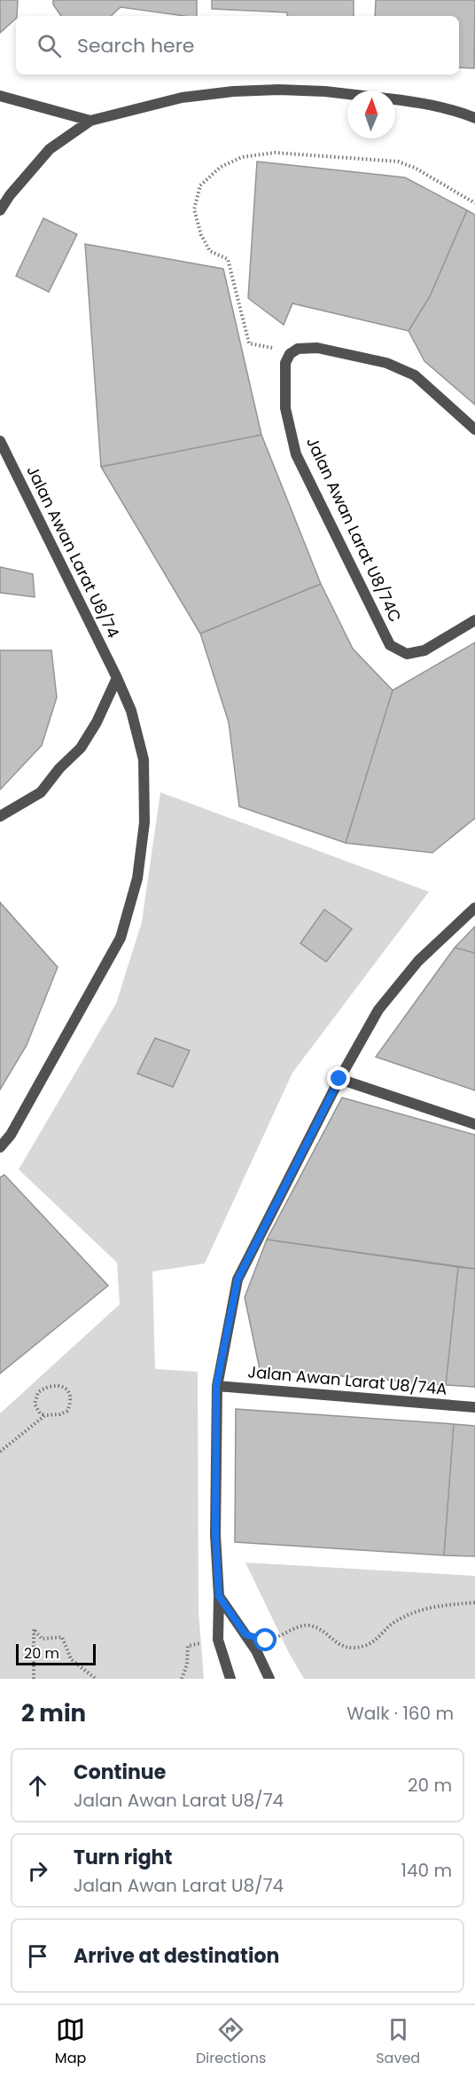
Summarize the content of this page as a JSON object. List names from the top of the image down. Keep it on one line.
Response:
{"streets":{"street":["Jalan Awan Larat U8/74C","Jalan Awan Larat U8/74","Jalan Awan Larat U8/74A"]},"scale_bar":"20 m","north":"top","page":{"search":"Search here","scale":"20 m","heading":["2 min","Walk · 160 m"],"list":[["Continue","Jalan Awan Larat U8/74","20 m"],["Turn right","Jalan Awan Larat U8/74","140 m"],"Arrive at destination"],"nav":["Map","Directions","Saved"]}}
